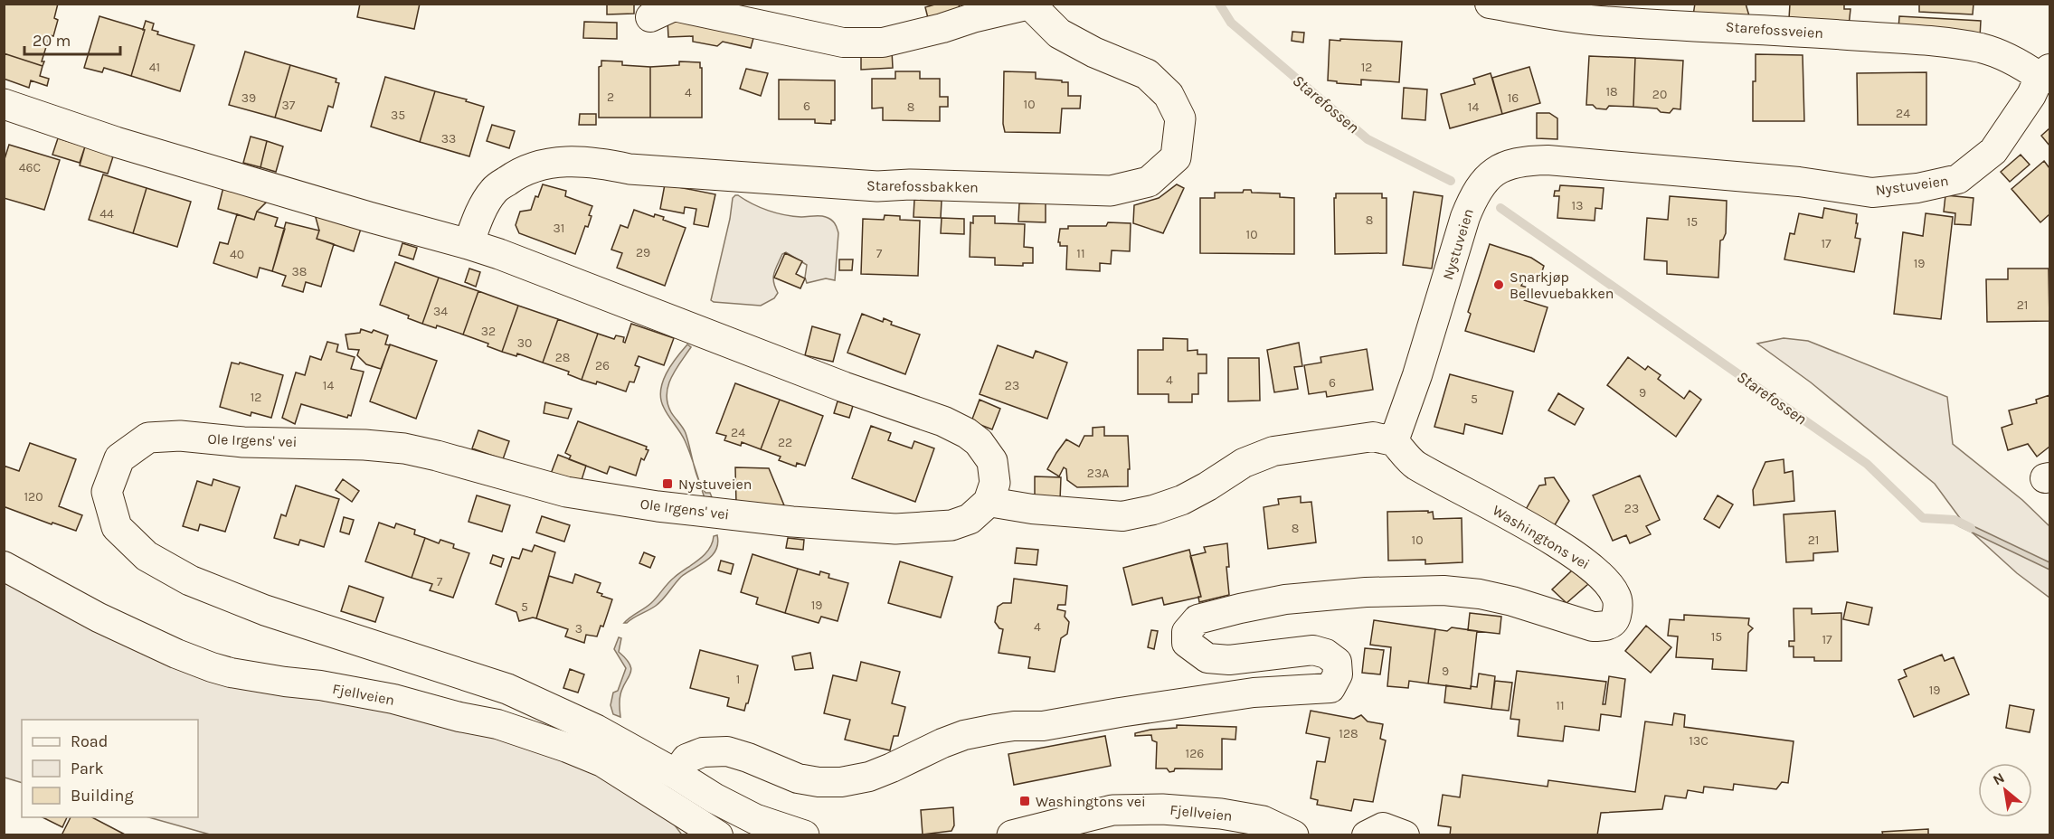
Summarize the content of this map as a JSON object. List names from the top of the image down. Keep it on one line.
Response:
{"streets":{"street":["Starefossveien","Nystuveien","Starefossbakken","Ole Irgens' vei","Washingtons vei","Fjellveien"]},"crossings":[["Starefossveien","Nystuveien"],["Nystuveien","Washingtons vei"],["Ole Irgens' vei","Washingtons vei"]],"water":["Starefossen"],"places":{"other":["Snarkjøp Bellevuebakken"],"transit":["Nystuveien","Washingtons vei"]},"house_numbers":["41","12","18","4","20","2","39","16","10","37","6","8","14","24","35","33","46C","13","44","8","15","31","10","17","29","7","11","40","19","38","21","34","32","30","28","26","4","6","14","23","9","12","5","24","22","23A","120","23","8","10","21","7","19","5","4","3","15","17","9","1","19","11","128","13C","126"],"legend":["Road","Park","Building"],"scale_bar":"20 m","north":"top left"}
